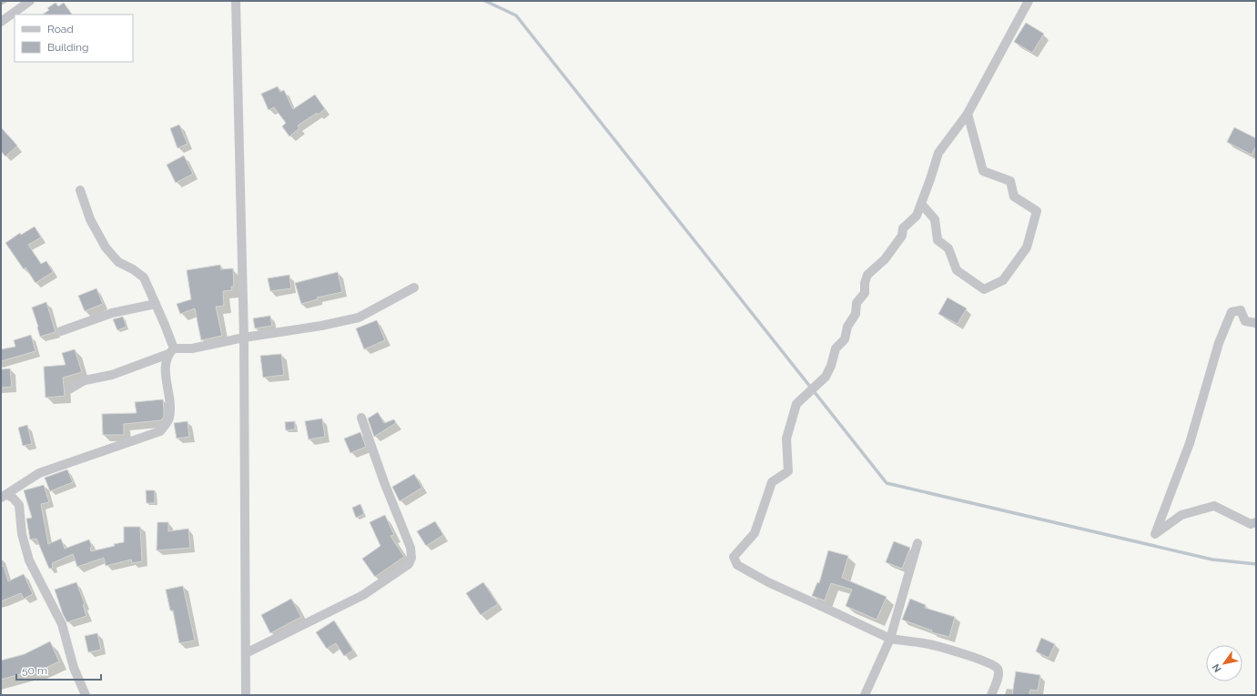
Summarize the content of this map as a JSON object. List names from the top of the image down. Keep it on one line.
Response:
{"legend":["Road","Building"],"scale_bar":"50 m","north":"bottom left"}
